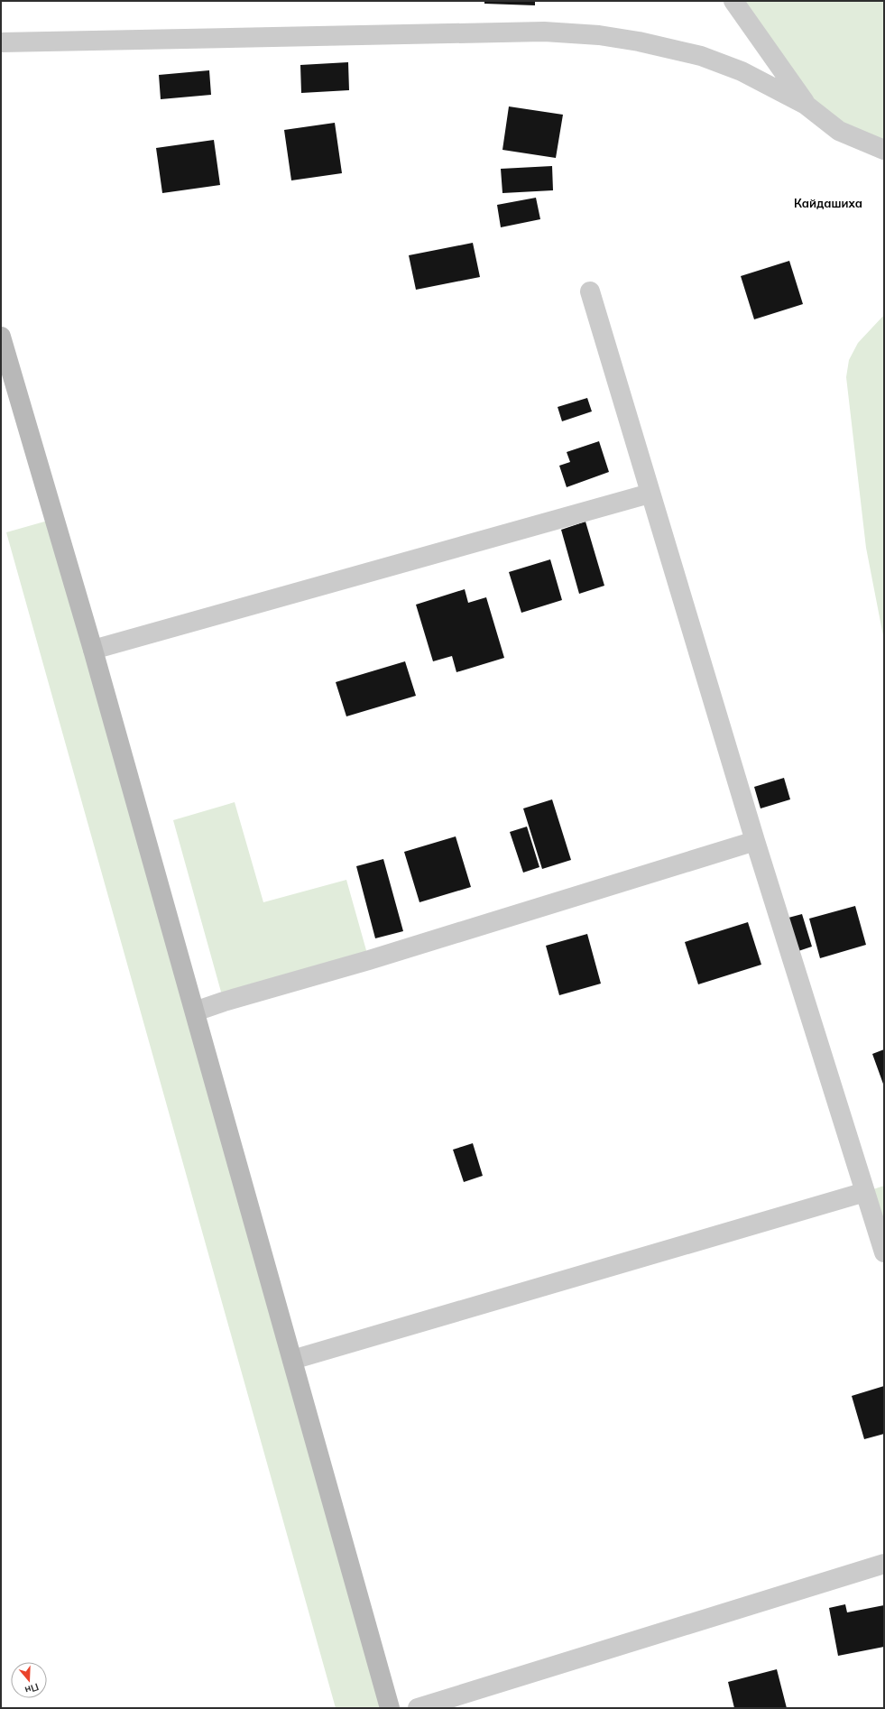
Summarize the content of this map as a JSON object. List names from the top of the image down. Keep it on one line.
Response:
{"districts":["Кайдашиха"],"north":"bottom"}
